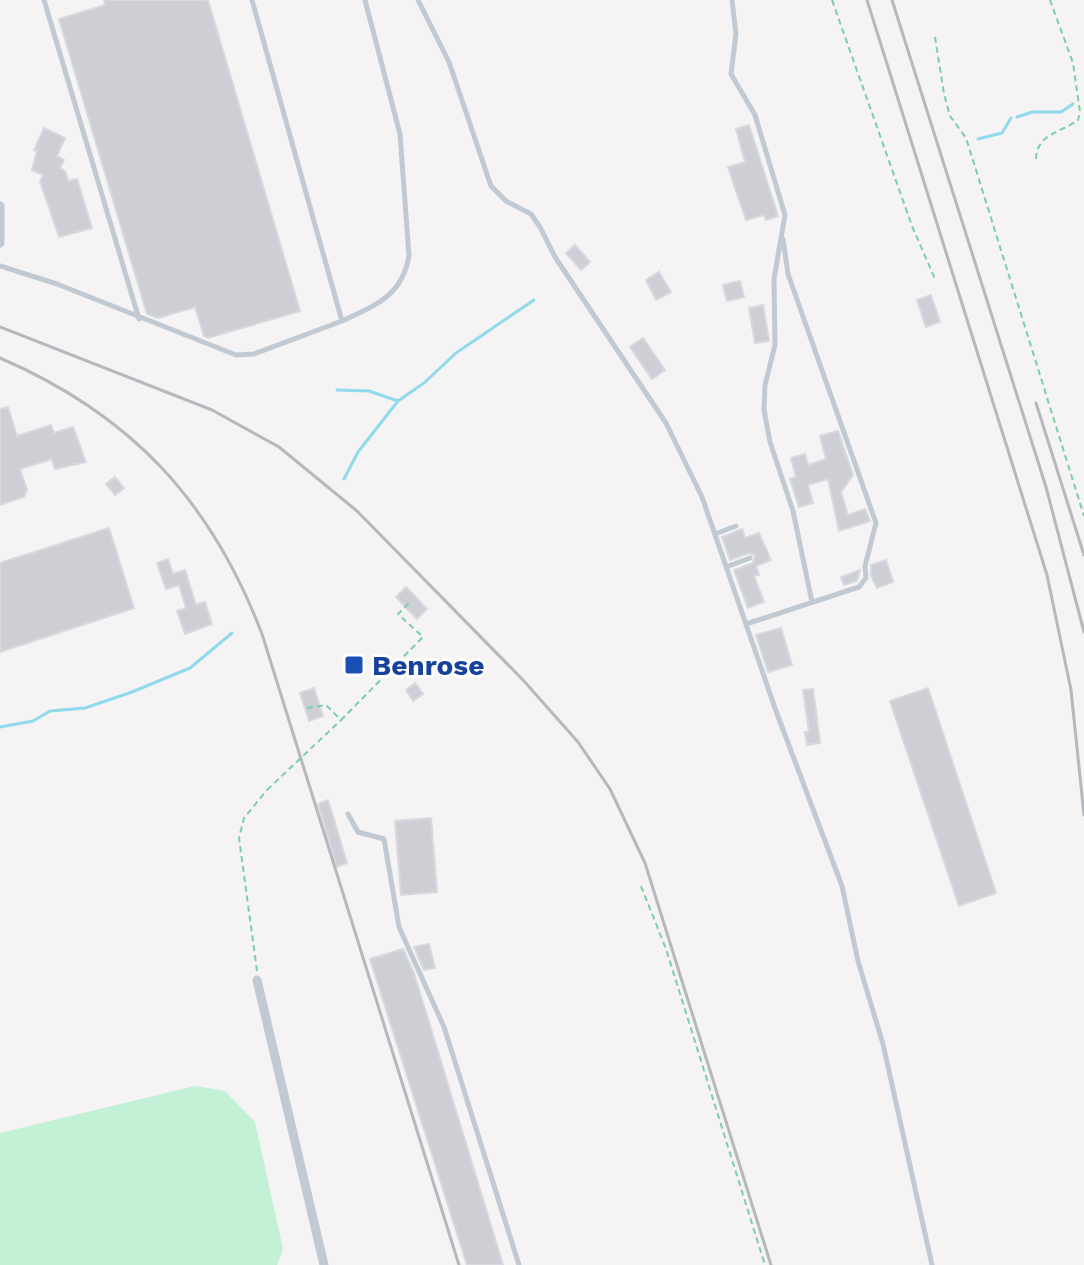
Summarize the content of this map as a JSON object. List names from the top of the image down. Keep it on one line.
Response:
{"places":{"transit":["Benrose"]}}
